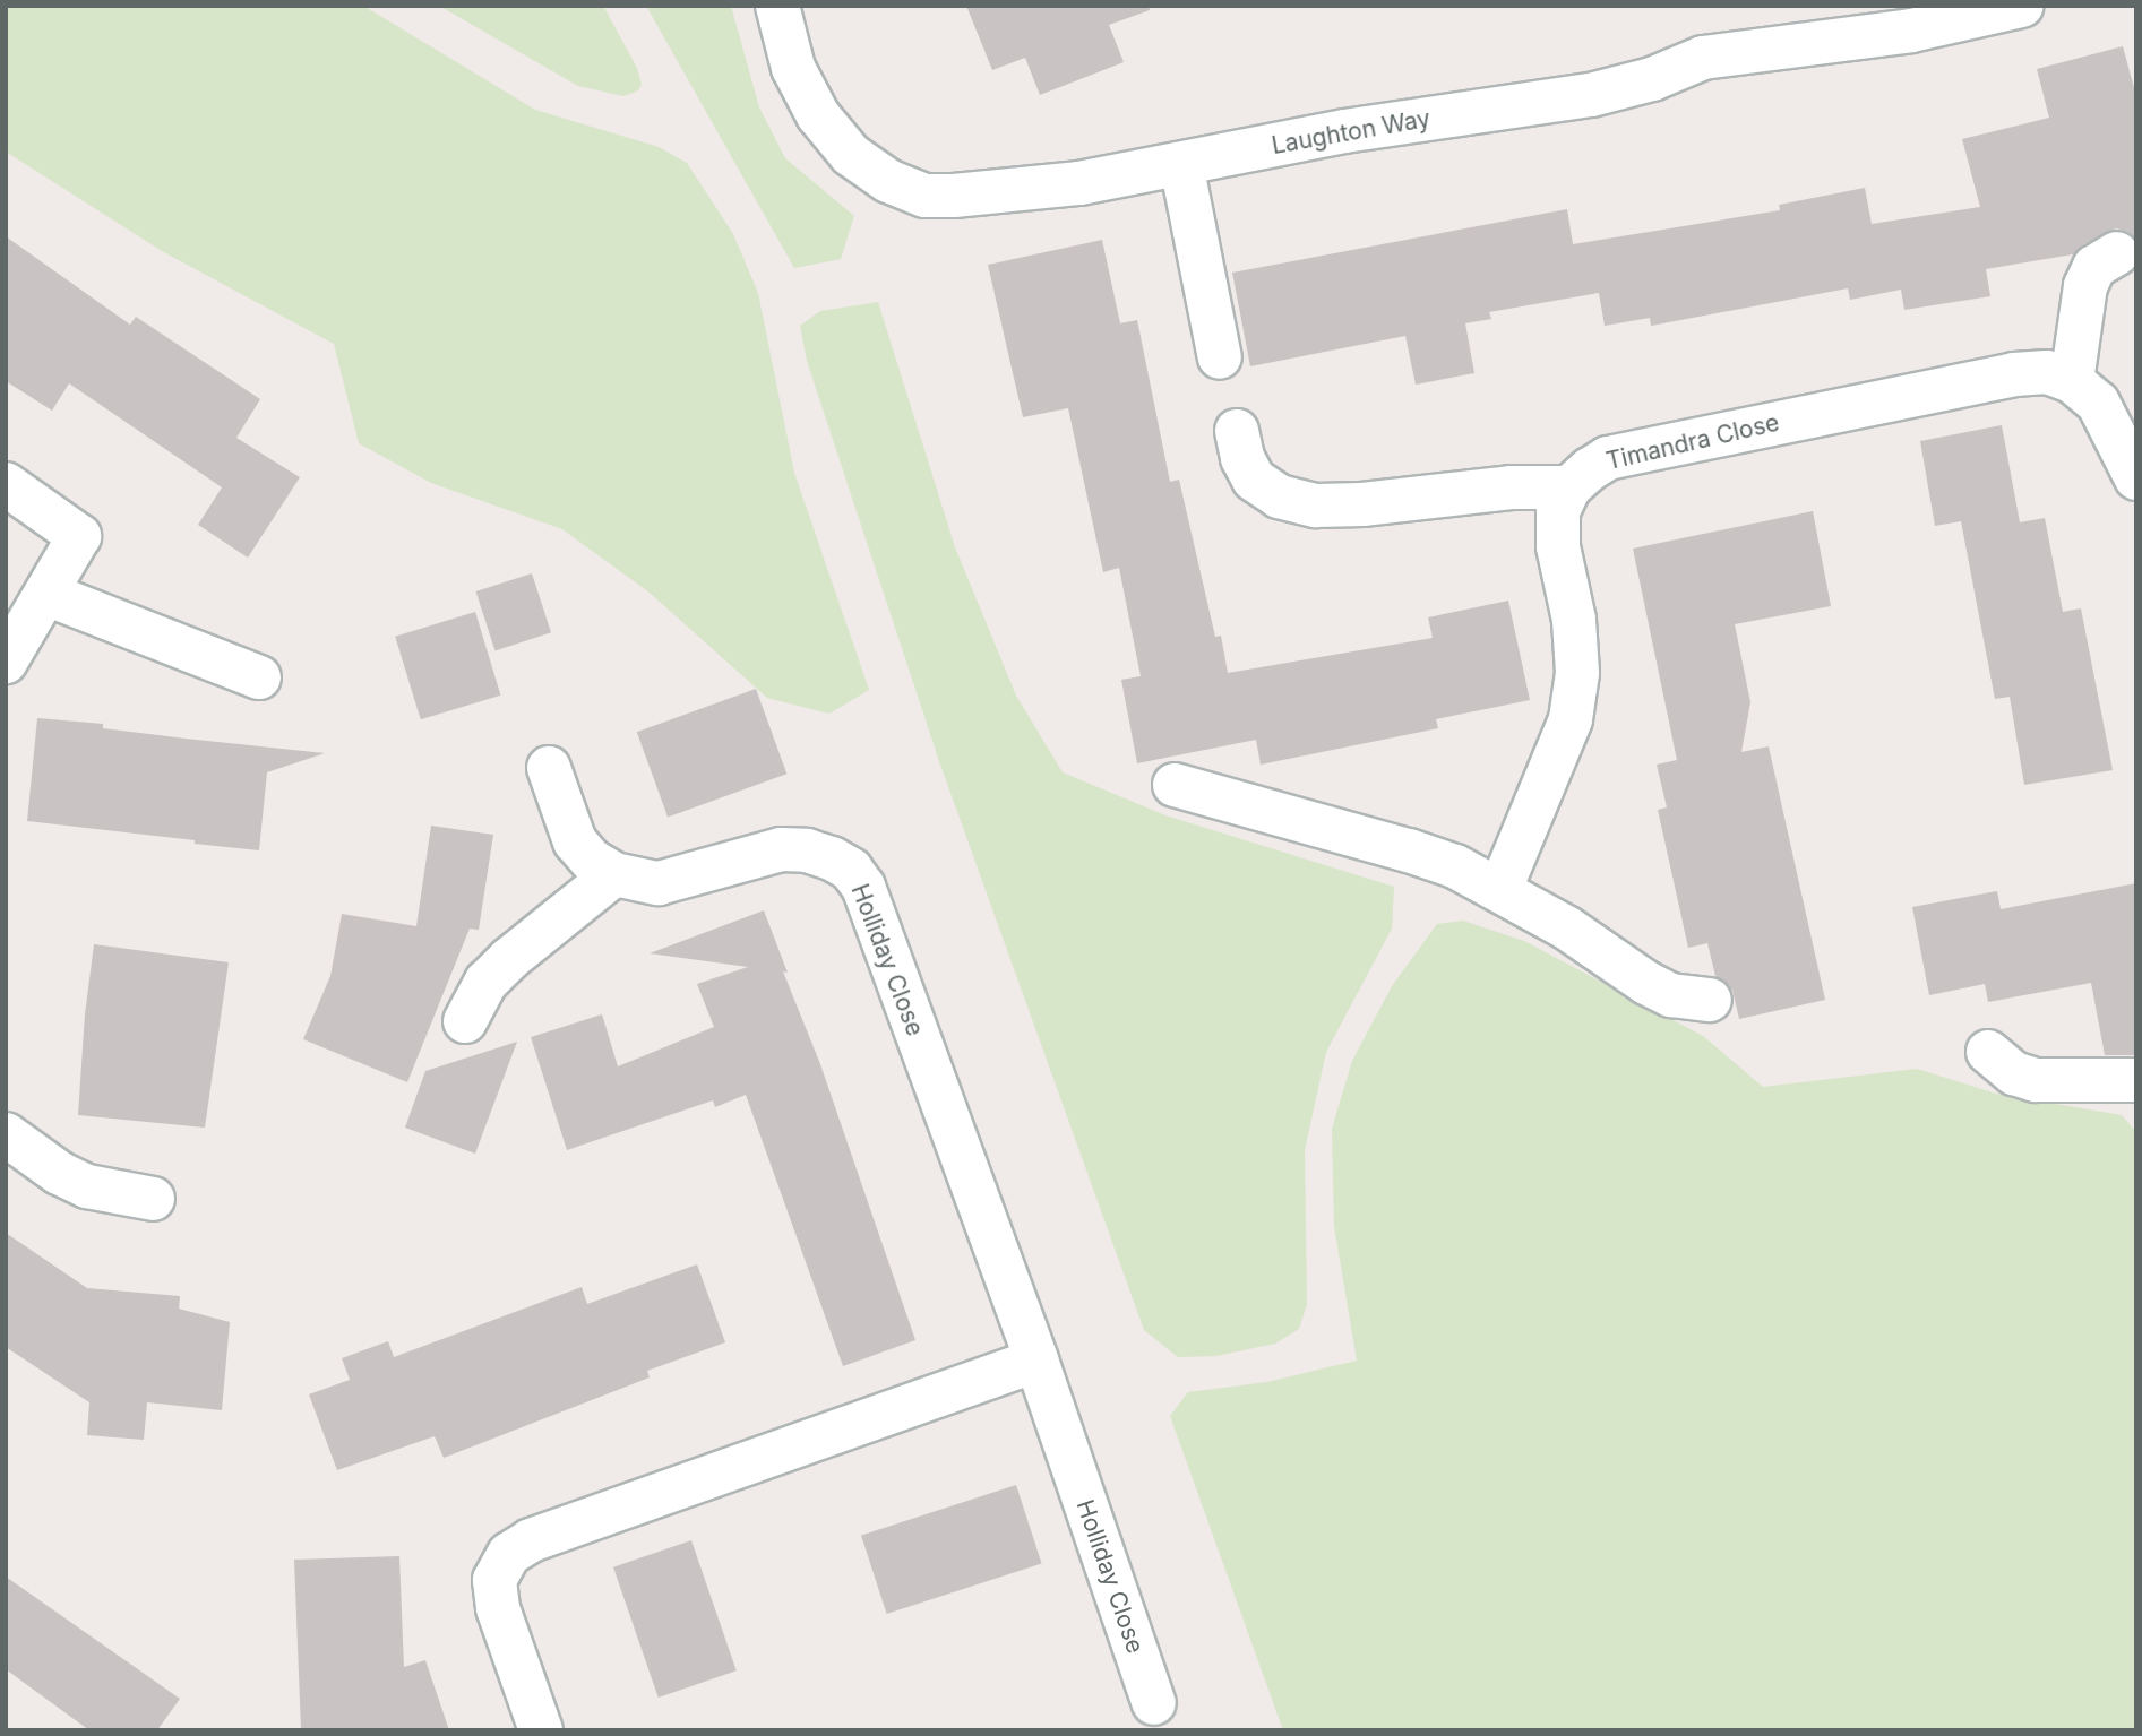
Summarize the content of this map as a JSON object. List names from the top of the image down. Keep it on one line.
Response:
{"streets":{"street":["Laughton Way","Timandra Close","Holliday Close"]}}
